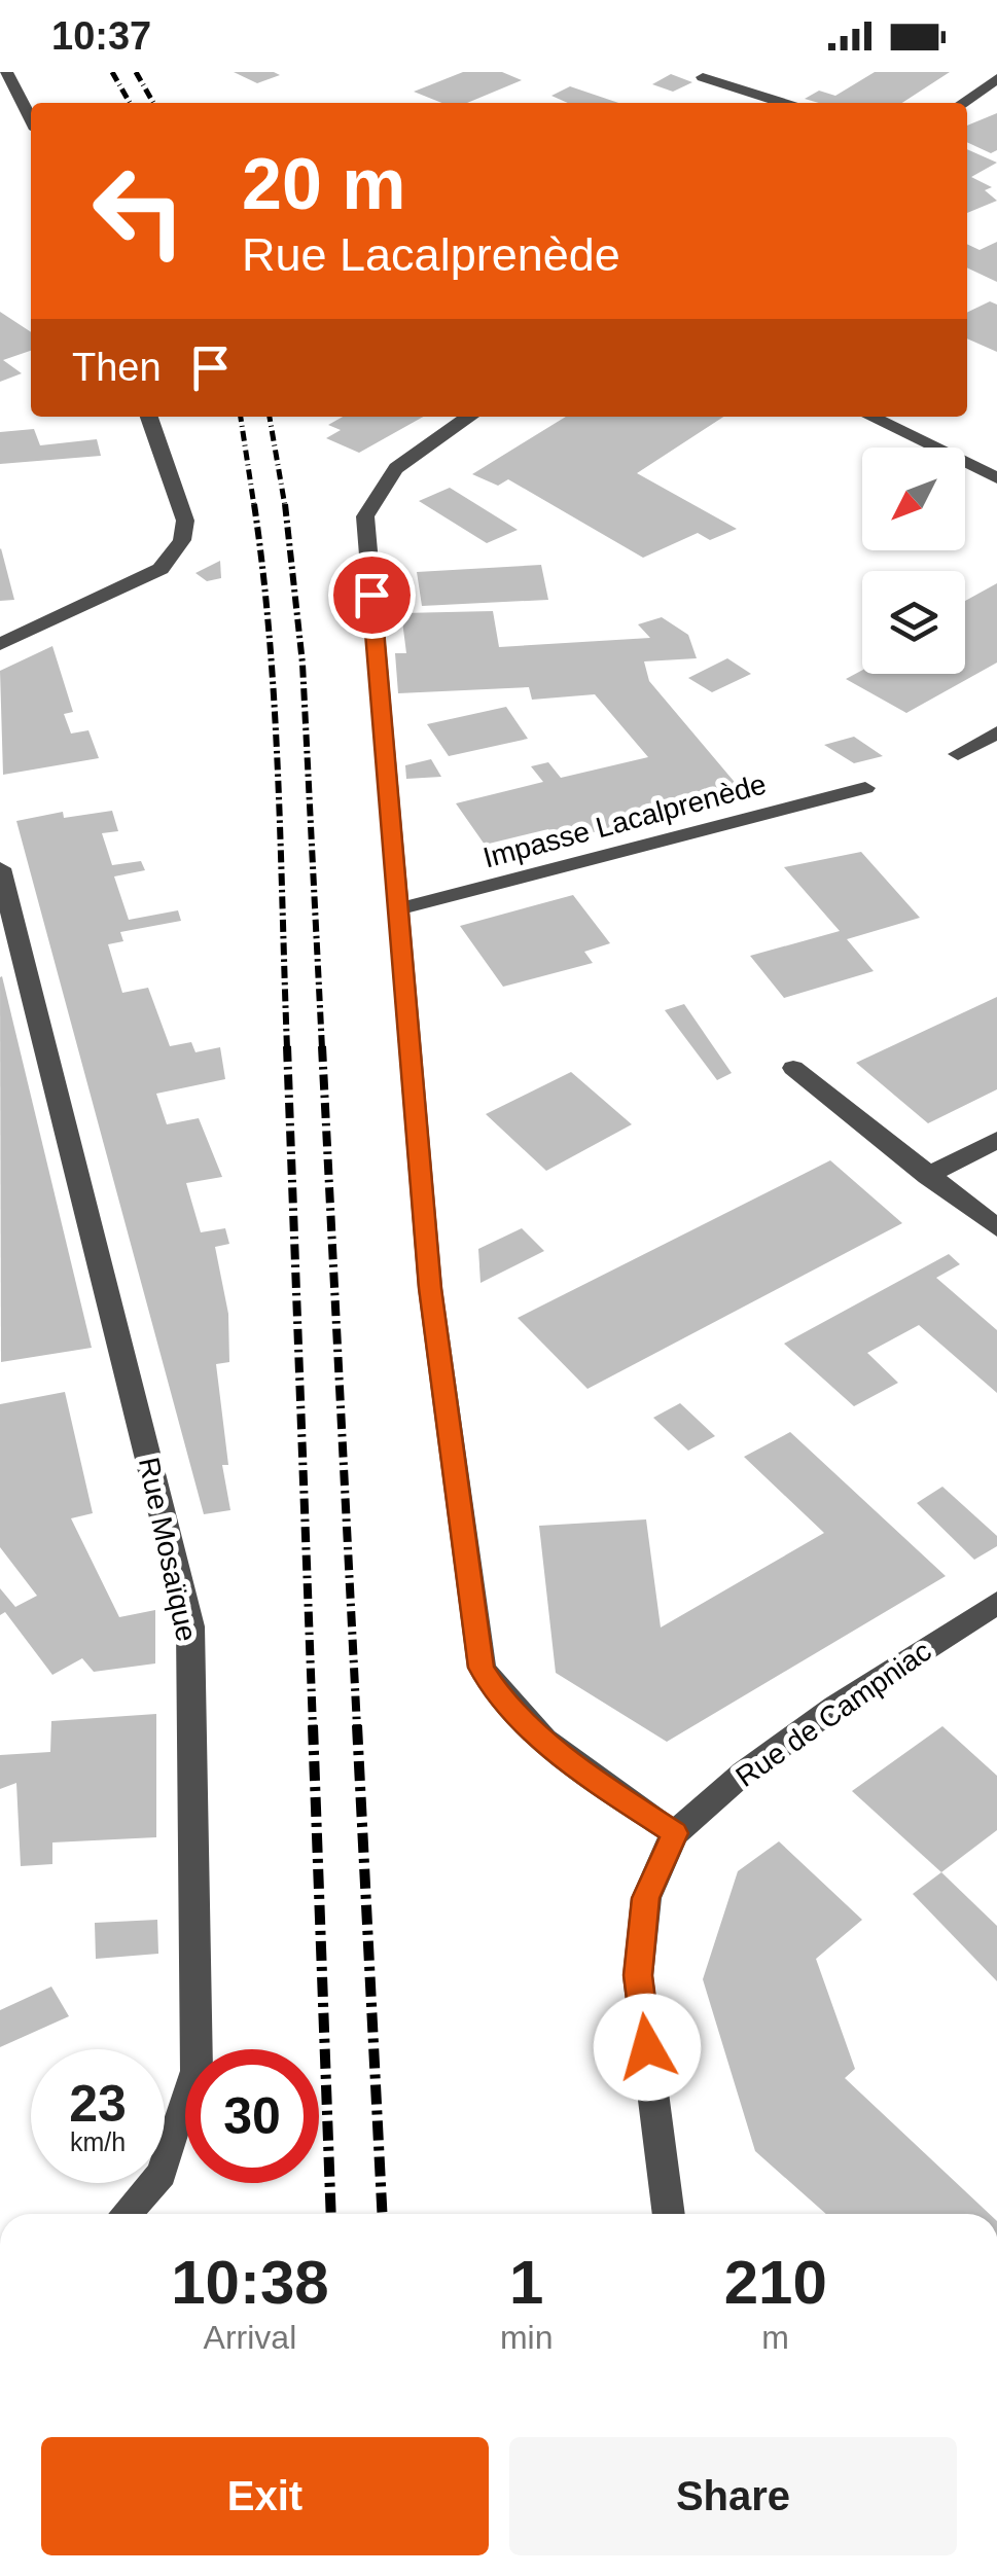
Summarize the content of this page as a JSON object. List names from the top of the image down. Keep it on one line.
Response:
{"streets":{"street":["Impasse Lacalprenède","Rue Mosaïque","Rue de Campniac"]},"north":"bottom left","page":{"status":"10:37","turn":["20 m","Rue Lacalprenède"],"then":"Then","speed":"23 km/h","limit":"30","eta":["10:38","Arrival","1","min","210","m"],"buttons":["Exit","Share"]}}
